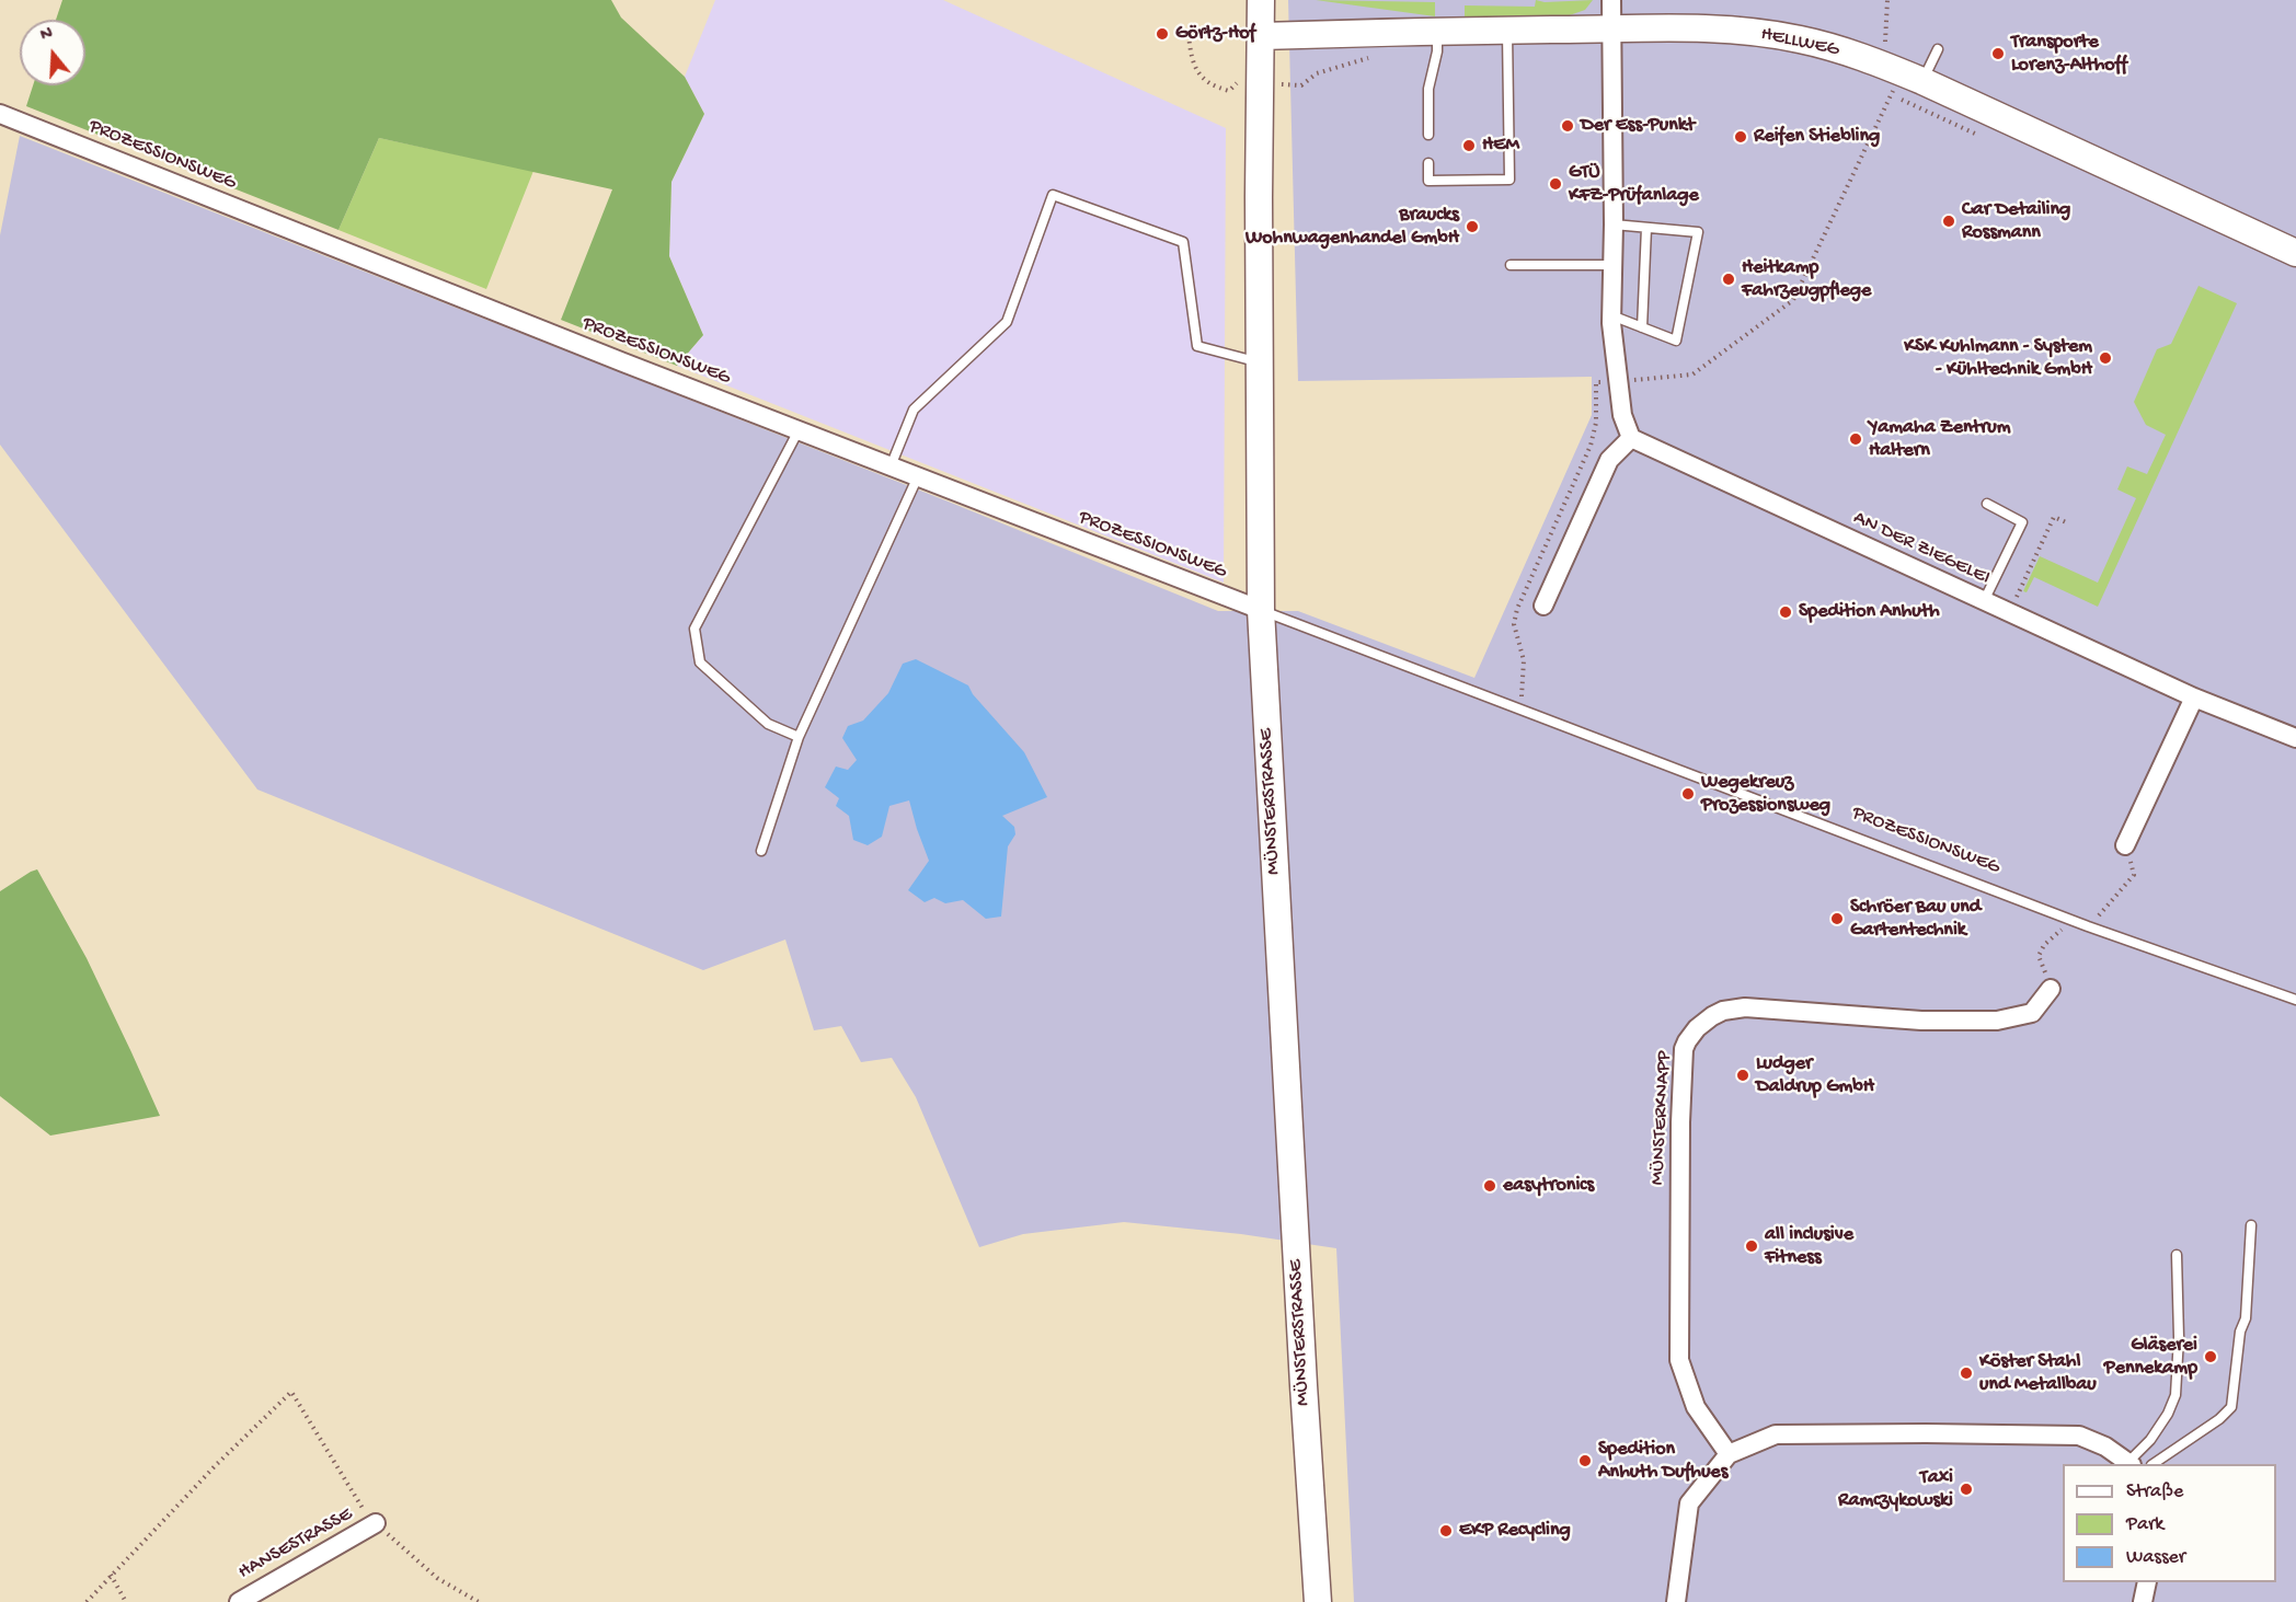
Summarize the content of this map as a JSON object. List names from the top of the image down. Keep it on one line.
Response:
{"streets":{"main road":["HELLWEG","MÜNSTERSTRASSE"],"street":["PROZESSIONSWEG","AN DER ZIEGELEI","MÜNSTERKNAPP","HANSESTRASSE"]},"crossings":[["HELLWEG","MÜNSTERSTRASSE"],["PROZESSIONSWEG","MÜNSTERSTRASSE"]],"places":["Görtz-Hof","Transporte Lorenz-Althoff","Der Ess-Punkt","Reifen Stiebling","HEM","GTÜ KFZ-Prüfanlage","Car Detailing Rossmann","Braucks Wohnwagenhandel GmbH","Heitkamp Fahrzeugpflege","KSK Kuhlmann - System - Kühltechnik GmbH","Yamaha Zentrum Haltern","Spedition Anhuth","Wegekreuz Prozessionsweg","Schröer Bau und Gartentechnik","Ludger Daldrup GmbH","easytronics","all inclusive Fitness","Gläserei Pennekamp","Köster Stahl und Metallbau","Spedition Anhuth Dufhues","Taxi Ramczykowski","EKP Recycling"],"legend":["Straße","Park","Wasser"],"north":"top"}
